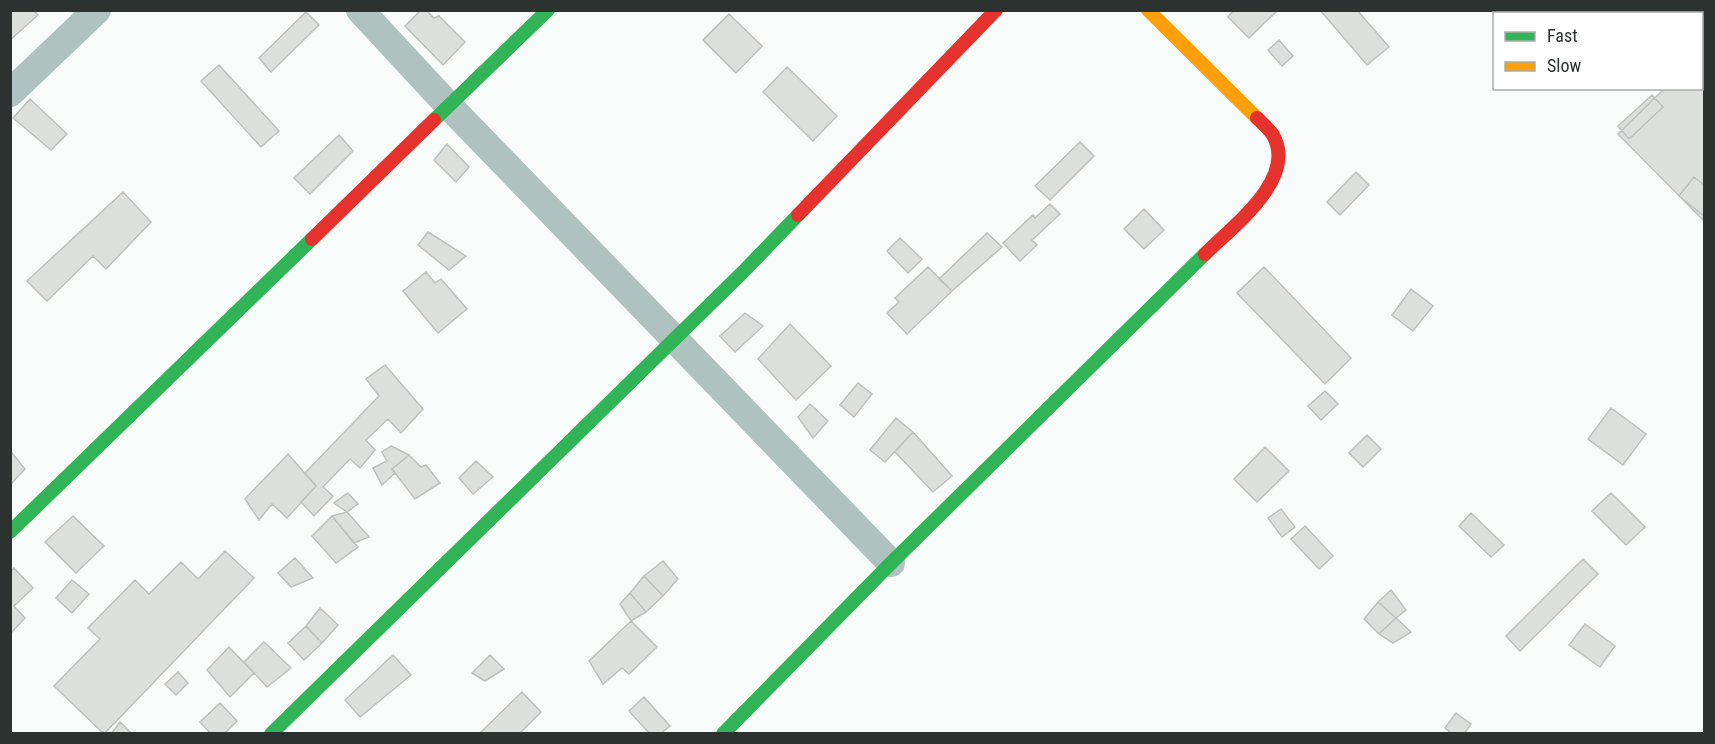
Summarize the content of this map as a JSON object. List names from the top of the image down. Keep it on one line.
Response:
{"legend":["Fast","Slow"]}
